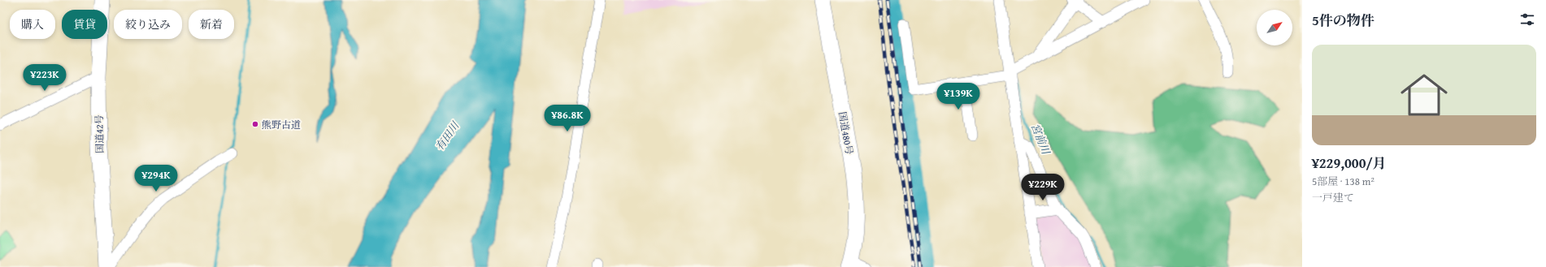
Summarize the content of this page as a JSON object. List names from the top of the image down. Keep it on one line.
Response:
{"streets":{"highway":["国道480号","国道42号"]},"water":["有田川","宮前川"],"places":["熊野古道"],"north":"top right","page":{"heading":"5件の物件","chip":["購入","賃貸","絞り込み","新着"],"list":[{"name":"¥229,000/月","note":"5部屋 · 138 m² · 一戸建て"}],"price":["¥223K","¥139K","¥86.8K","¥294K","¥229K"]}}
